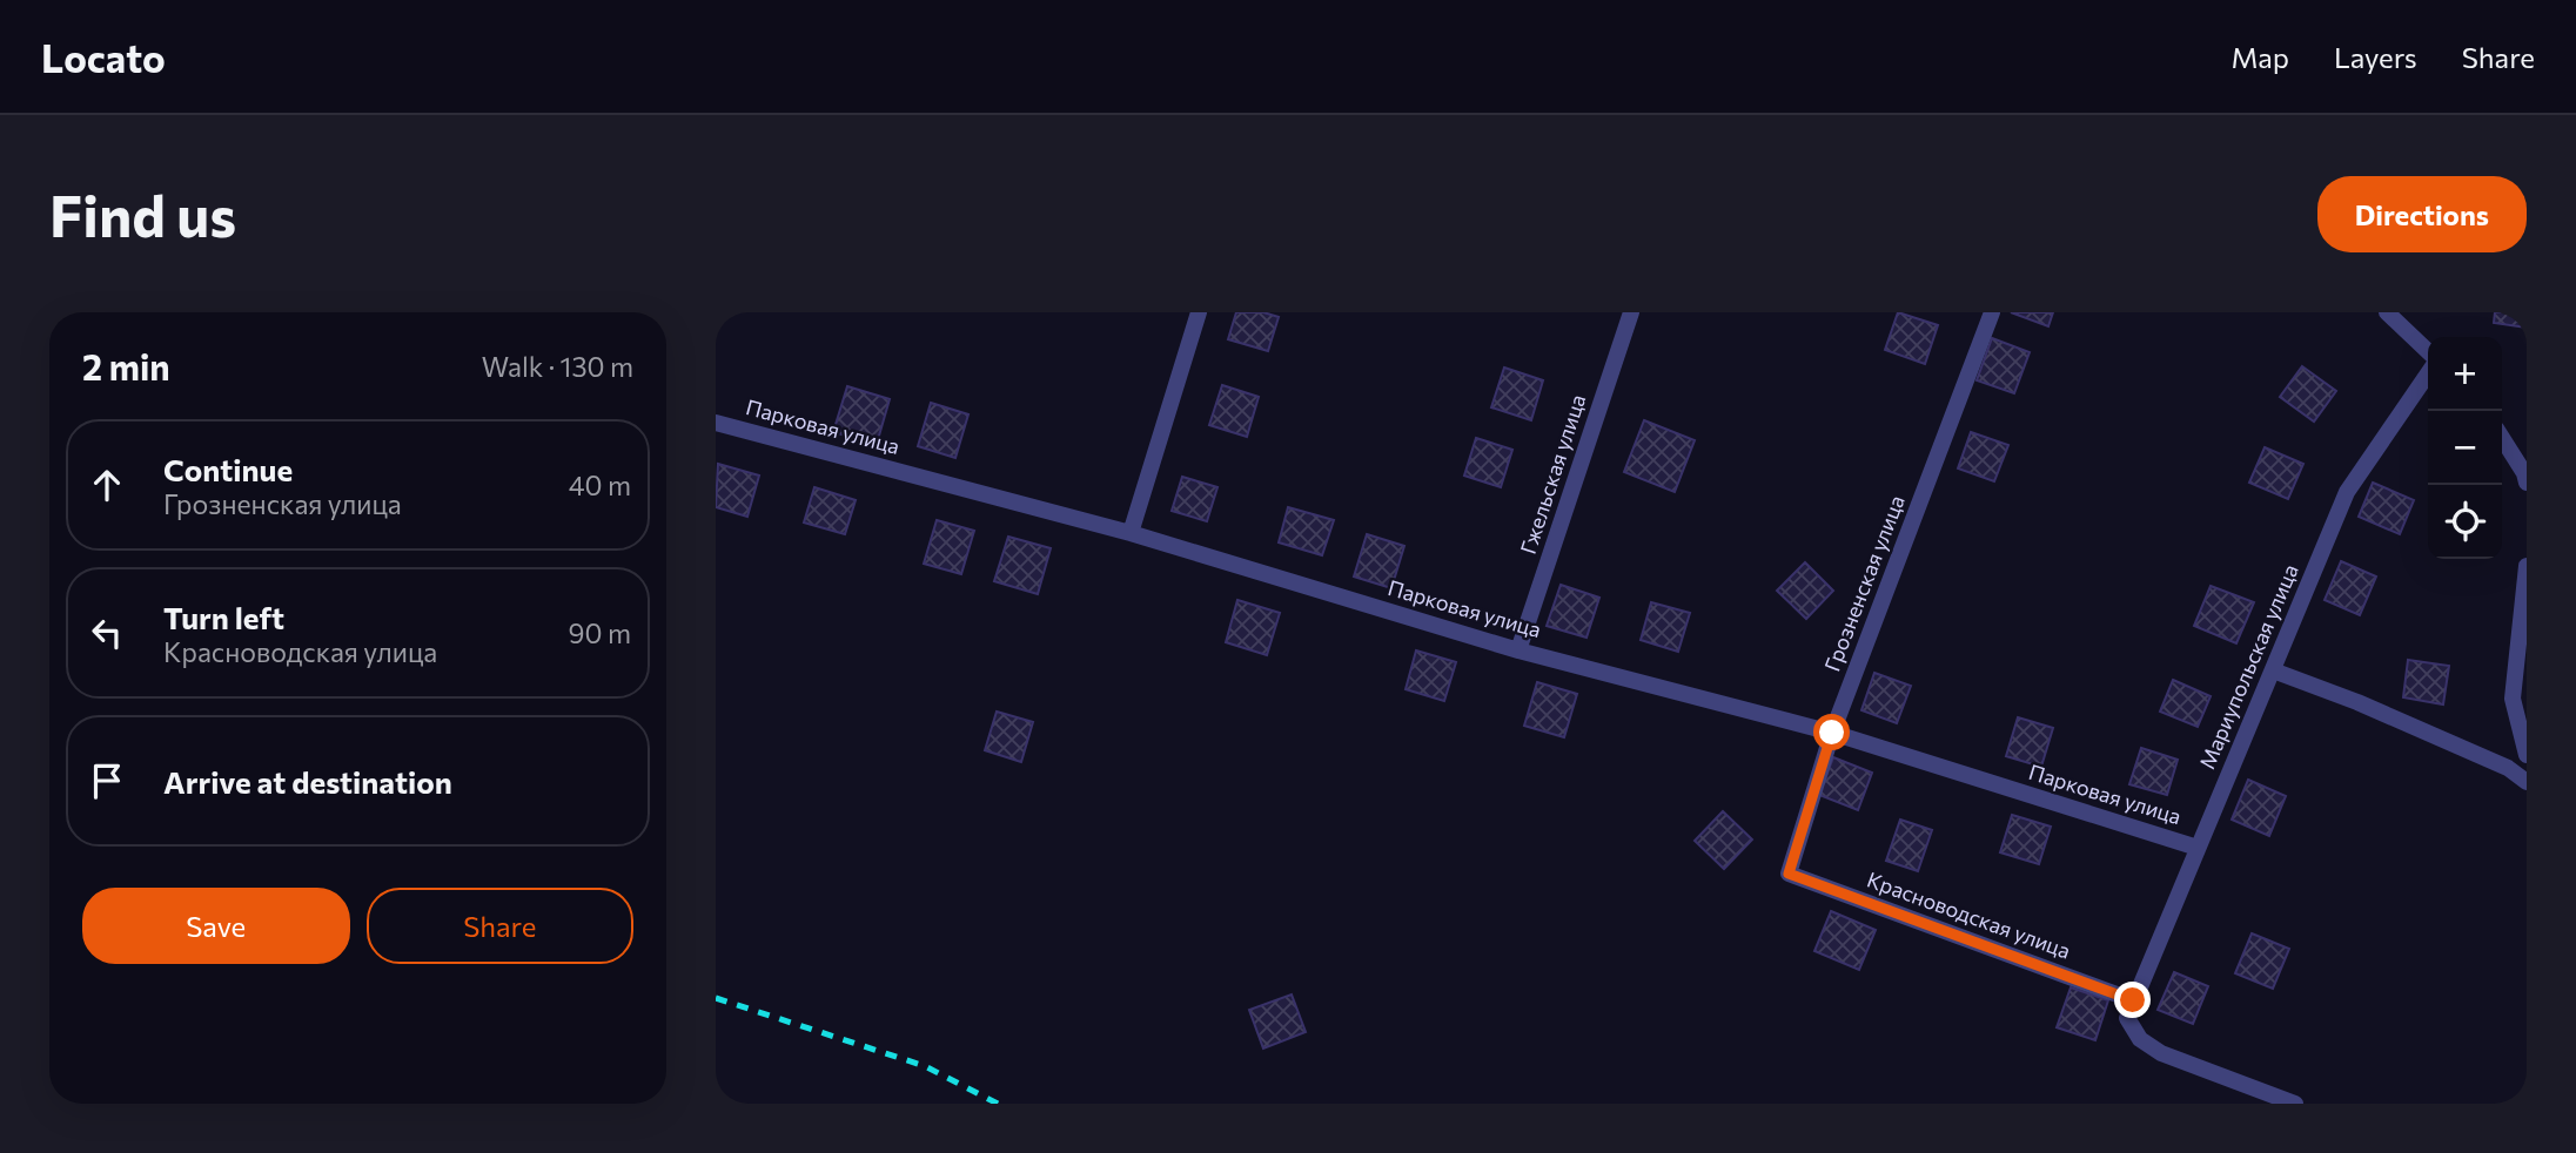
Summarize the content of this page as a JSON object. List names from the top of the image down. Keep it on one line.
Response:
{"streets":{"street":["Парковая улица","Гжельская улица","Грозненская улица","Мариупольская улица","Красноводская улица"]},"crossings":[["Парковая улица","Гжельская улица"],["Парковая улица","Грозненская улица"],["Парковая улица","Мариупольская улица"],["Грозненская улица","Красноводская улица"],["Мариупольская улица","Красноводская улица"]],"page":{"header":"Locato","nav":["Map","Layers","Share"],"buttons":["Directions",["Save","Share"]],"title":"Find us","heading":["2 min","Walk · 130 m"],"map_buttons":["+","−"],"list":[["Continue","Грозненская улица","40 m"],["Turn left","Красноводская улица","90 m"],"Arrive at destination"]}}
